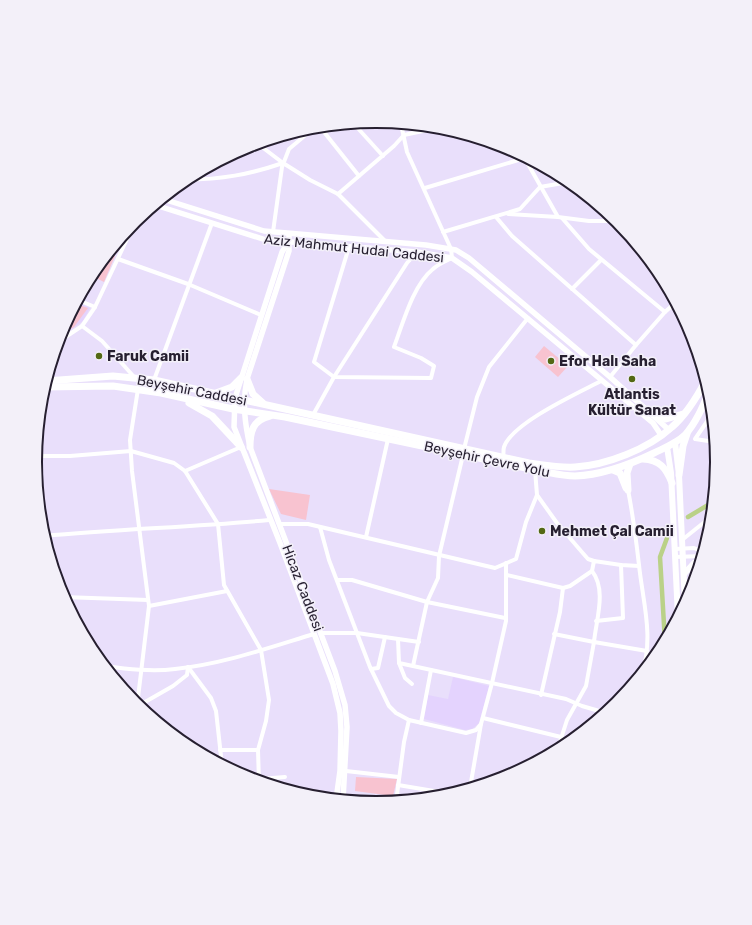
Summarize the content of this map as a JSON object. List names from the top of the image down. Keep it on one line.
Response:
{"streets":{"highway":["Beyşehir Caddesi","Beyşehir Çevre Yolu"],"street":["Aziz Mahmut Hudai Caddesi","Hicaz Caddesi"]},"crossings":[["Aziz Mahmut Hudai Caddesi","Beyşehir Çevre Yolu"],["Beyşehir Caddesi","Beyşehir Çevre Yolu"],["Beyşehir Caddesi","Hicaz Caddesi"],["Beyşehir Çevre Yolu","Hicaz Caddesi"]],"places":["Faruk Camii","Efor Halı Saha","Atlantis Kültür Sanat","Mehmet Çal Camii"]}
